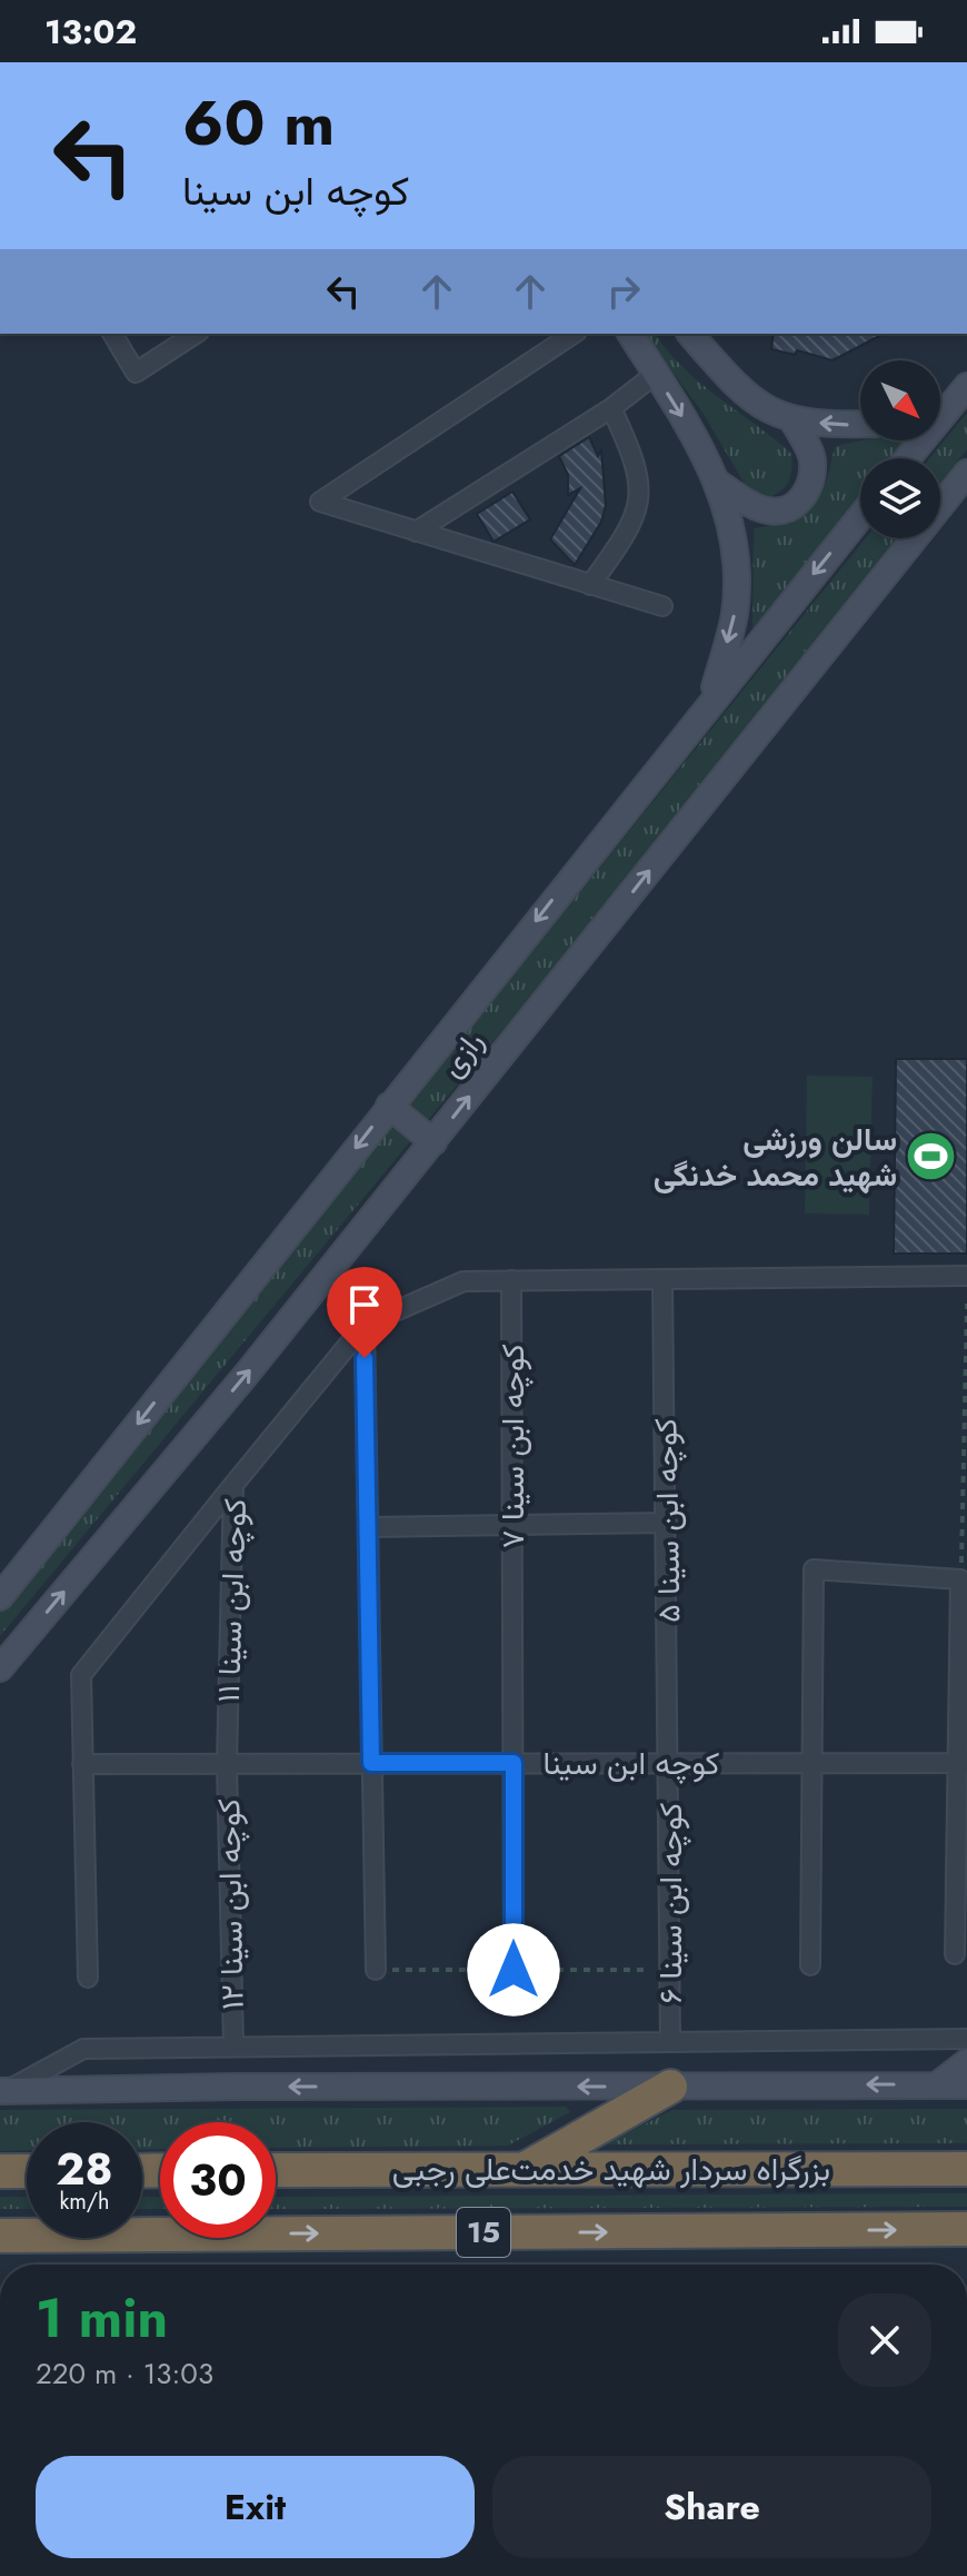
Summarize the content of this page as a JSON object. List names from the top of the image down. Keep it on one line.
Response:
{"streets":{"highway":["بزرگراه سردار شهید خدمت‌علی رجبی","15"],"street":["رازی","کوچه ابن سینا ۷","کوچه ابن سینا ۵","کوچه ابن سینا ۱۱","کوچه ابن سینا","کوچه ابن سینا ۶","کوچه ابن سینا ۱۲"]},"crossings":[["کوچه ابن سینا ۷","کوچه ابن سینا"],["کوچه ابن سینا ۵","کوچه ابن سینا"],["کوچه ابن سینا ۵","کوچه ابن سینا ۶"],["کوچه ابن سینا ۱۱","کوچه ابن سینا"],["کوچه ابن سینا ۱۱","کوچه ابن سینا ۱۲"],["کوچه ابن سینا","کوچه ابن سینا ۶"],["کوچه ابن سینا","کوچه ابن سینا ۱۲"]],"places":{"sports":["سالن ورزشی شهید محمد خدنگی"]},"north":"bottom right","page":{"status":"13:02","turn":["60 m","کوچه ابن سینا"],"speed":"28 km/h","limit":"30","heading":["1 min","220 m · 13:03"],"buttons":["Exit","Share"]}}
